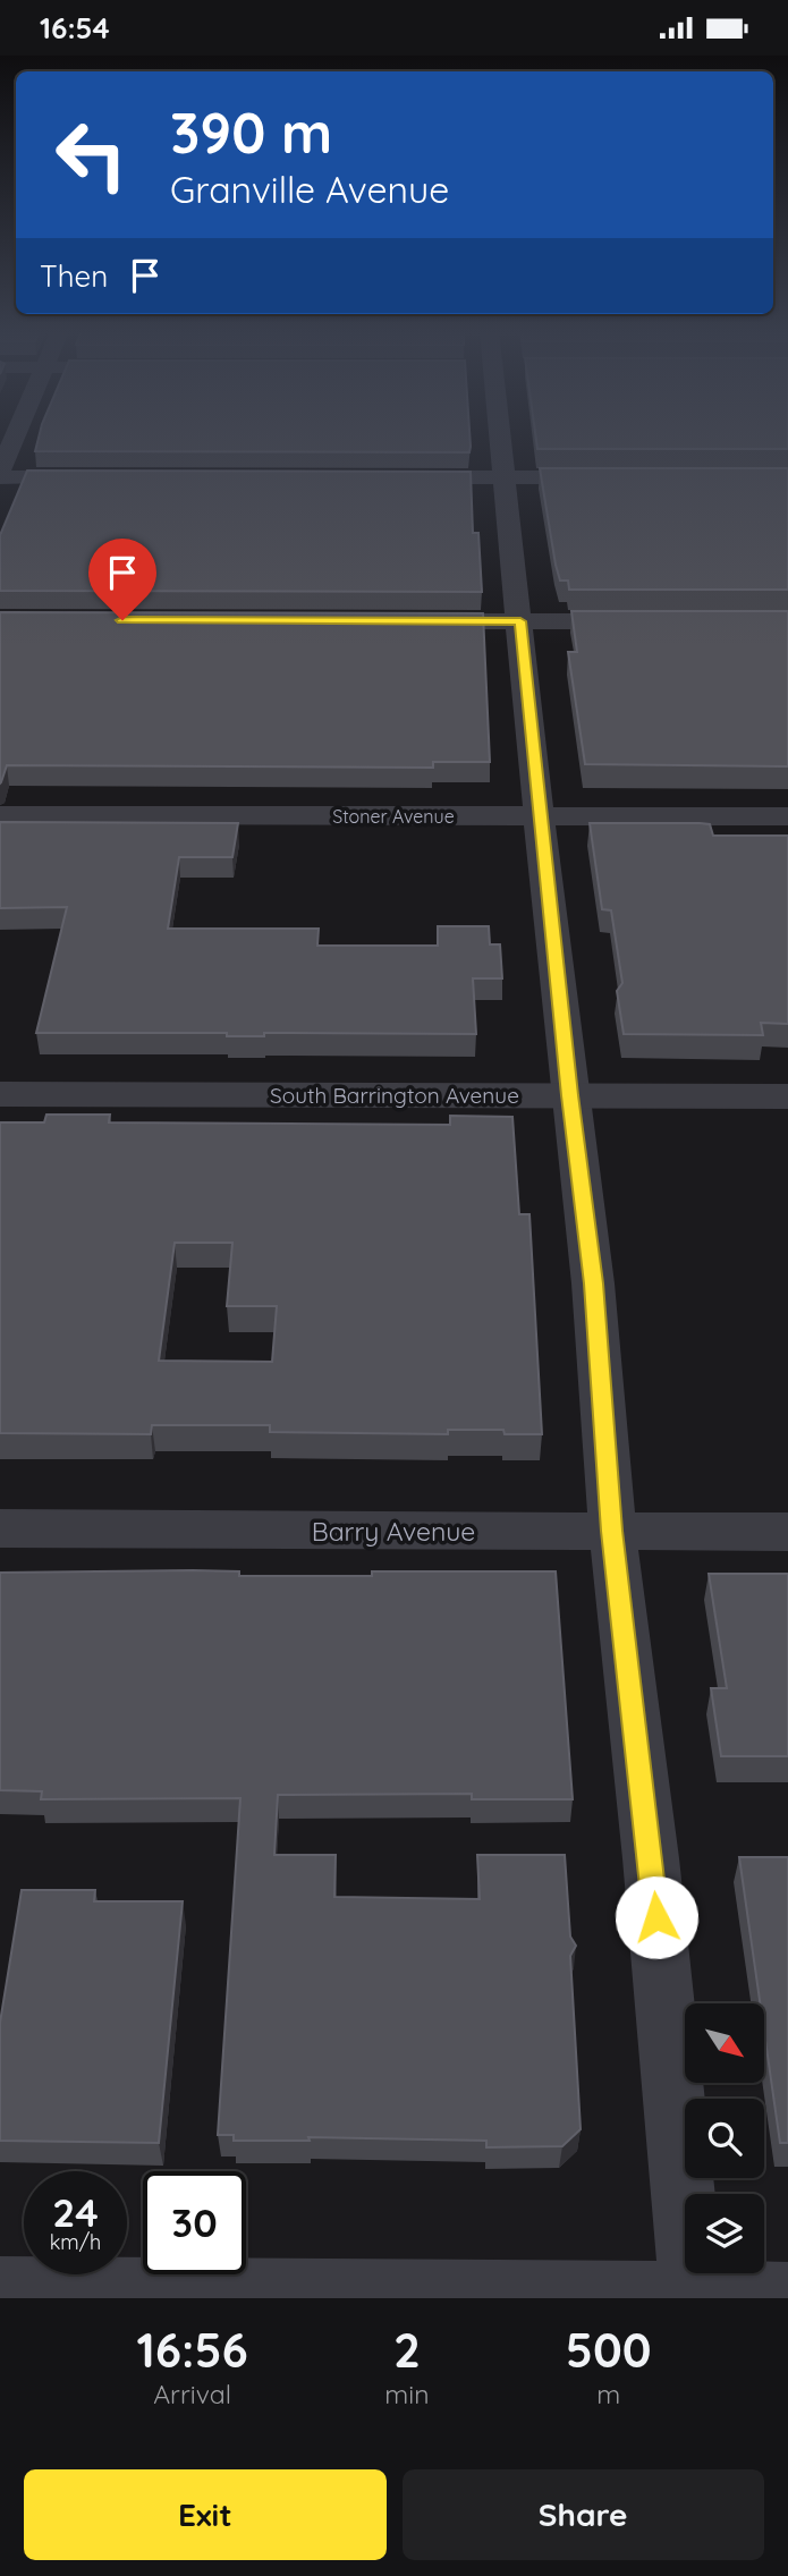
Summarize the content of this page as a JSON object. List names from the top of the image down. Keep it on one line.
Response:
{"streets":{"street":["Stoner Avenue","South Barrington Avenue","Barry Avenue"]},"north":"bottom right","page":{"status":"16:54","turn":["390 m","Granville Avenue"],"then":"Then","speed":"24 km/h","limit":"30","eta":["16:56","Arrival","2","min","500","m"],"buttons":["Exit","Share"]}}
